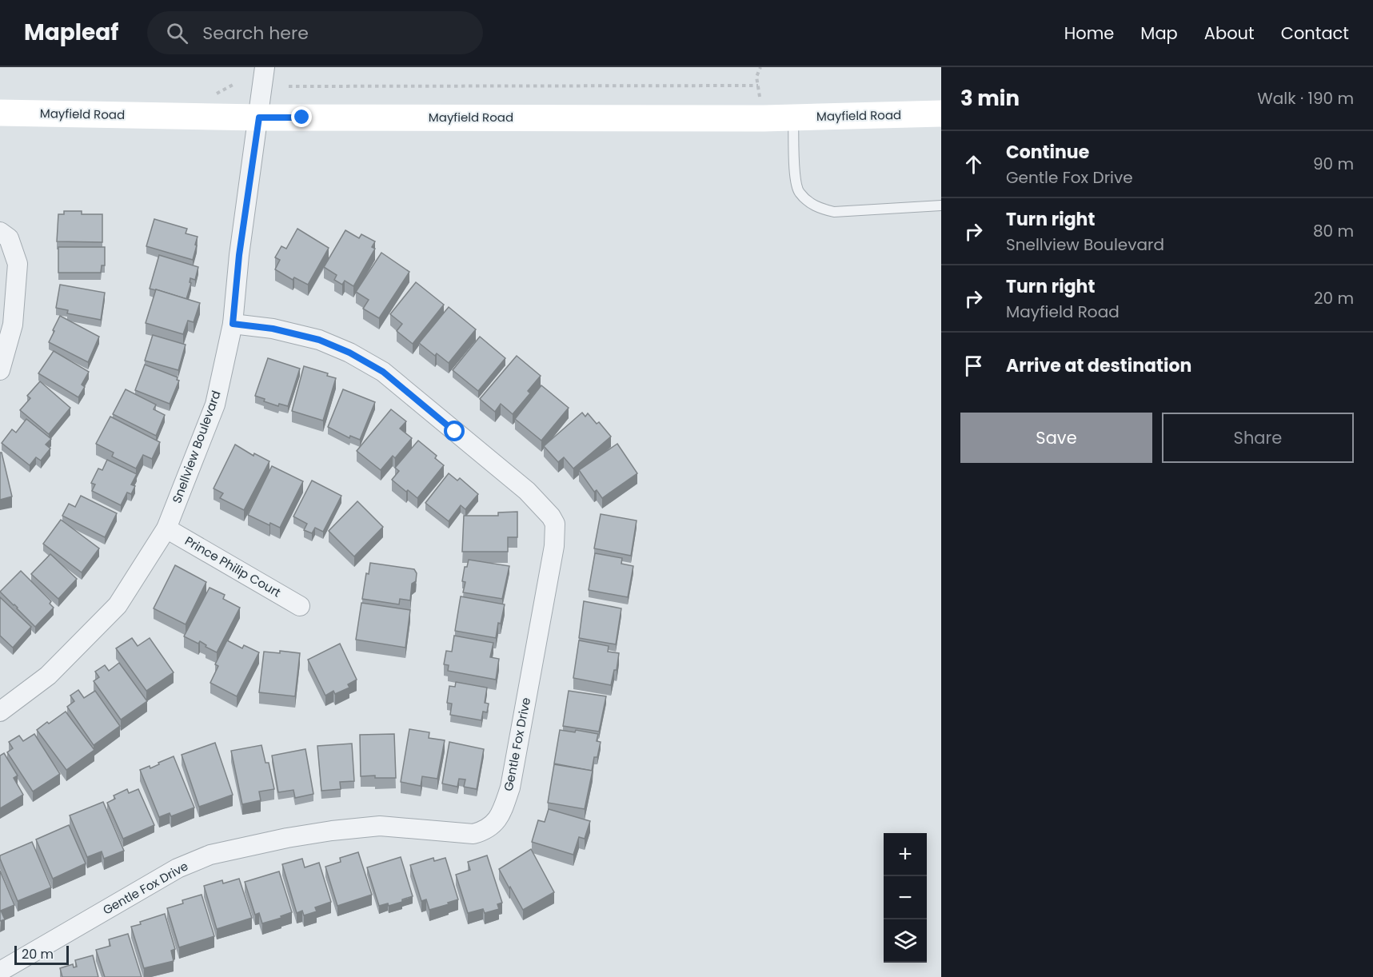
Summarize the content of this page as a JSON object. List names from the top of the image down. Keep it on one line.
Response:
{"streets":{"main road":["Mayfield Road"],"street":["Snellview Boulevard","Prince Philip Court","Gentle Fox Drive"]},"crossings":[["Mayfield Road","Snellview Boulevard"],["Snellview Boulevard","Prince Philip Court"],["Snellview Boulevard","Gentle Fox Drive"]],"scale_bar":"20 m","page":{"header":"Mapleaf","search":"Search here","nav":["Home","Map","About","Contact"],"heading":["3 min","Walk · 190 m"],"list":[["Continue","Gentle Fox Drive","90 m"],["Turn right","Snellview Boulevard","80 m"],["Turn right","Mayfield Road","20 m"],"Arrive at destination"],"buttons":["Save","Share"],"map_buttons":["+","−"],"scale":"20 m"}}
